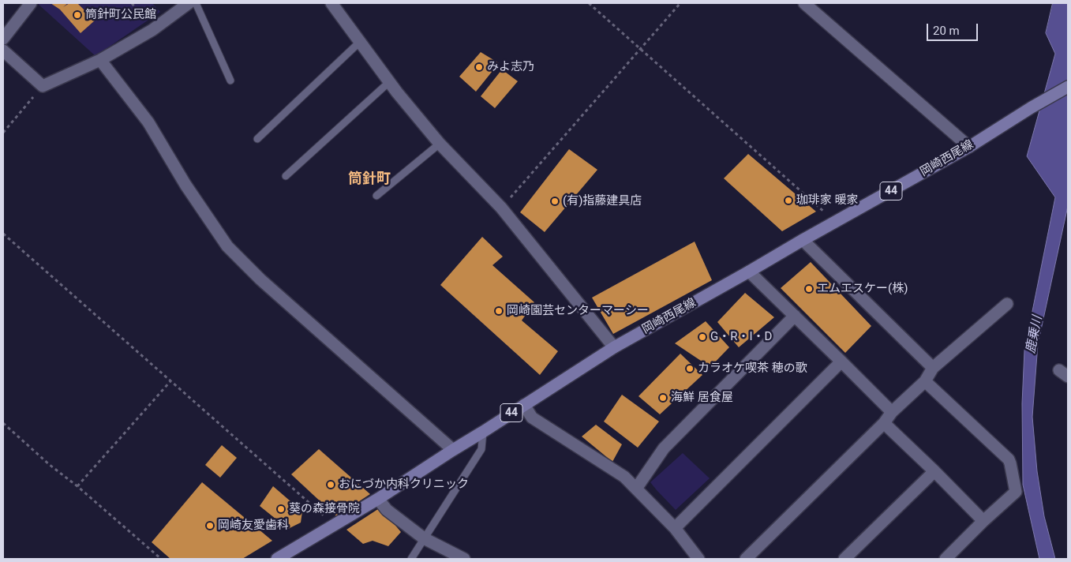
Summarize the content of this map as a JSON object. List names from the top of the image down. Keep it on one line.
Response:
{"streets":{"main road":["岡崎西尾線","44"]},"districts":["筒針町"],"water":["鹿乗川"],"places":["筒針町公民館","みよ志乃","珈琲家 暖家","(有)指藤建具店","エムエスケー(株)","岡崎園芸センターマーシー","G・R・I・D","カラオケ喫茶 穂の歌","海鮮 居食屋","おにづか内科クリニック","葵の森接骨院","岡崎友愛歯科"],"scale_bar":"20 m"}
